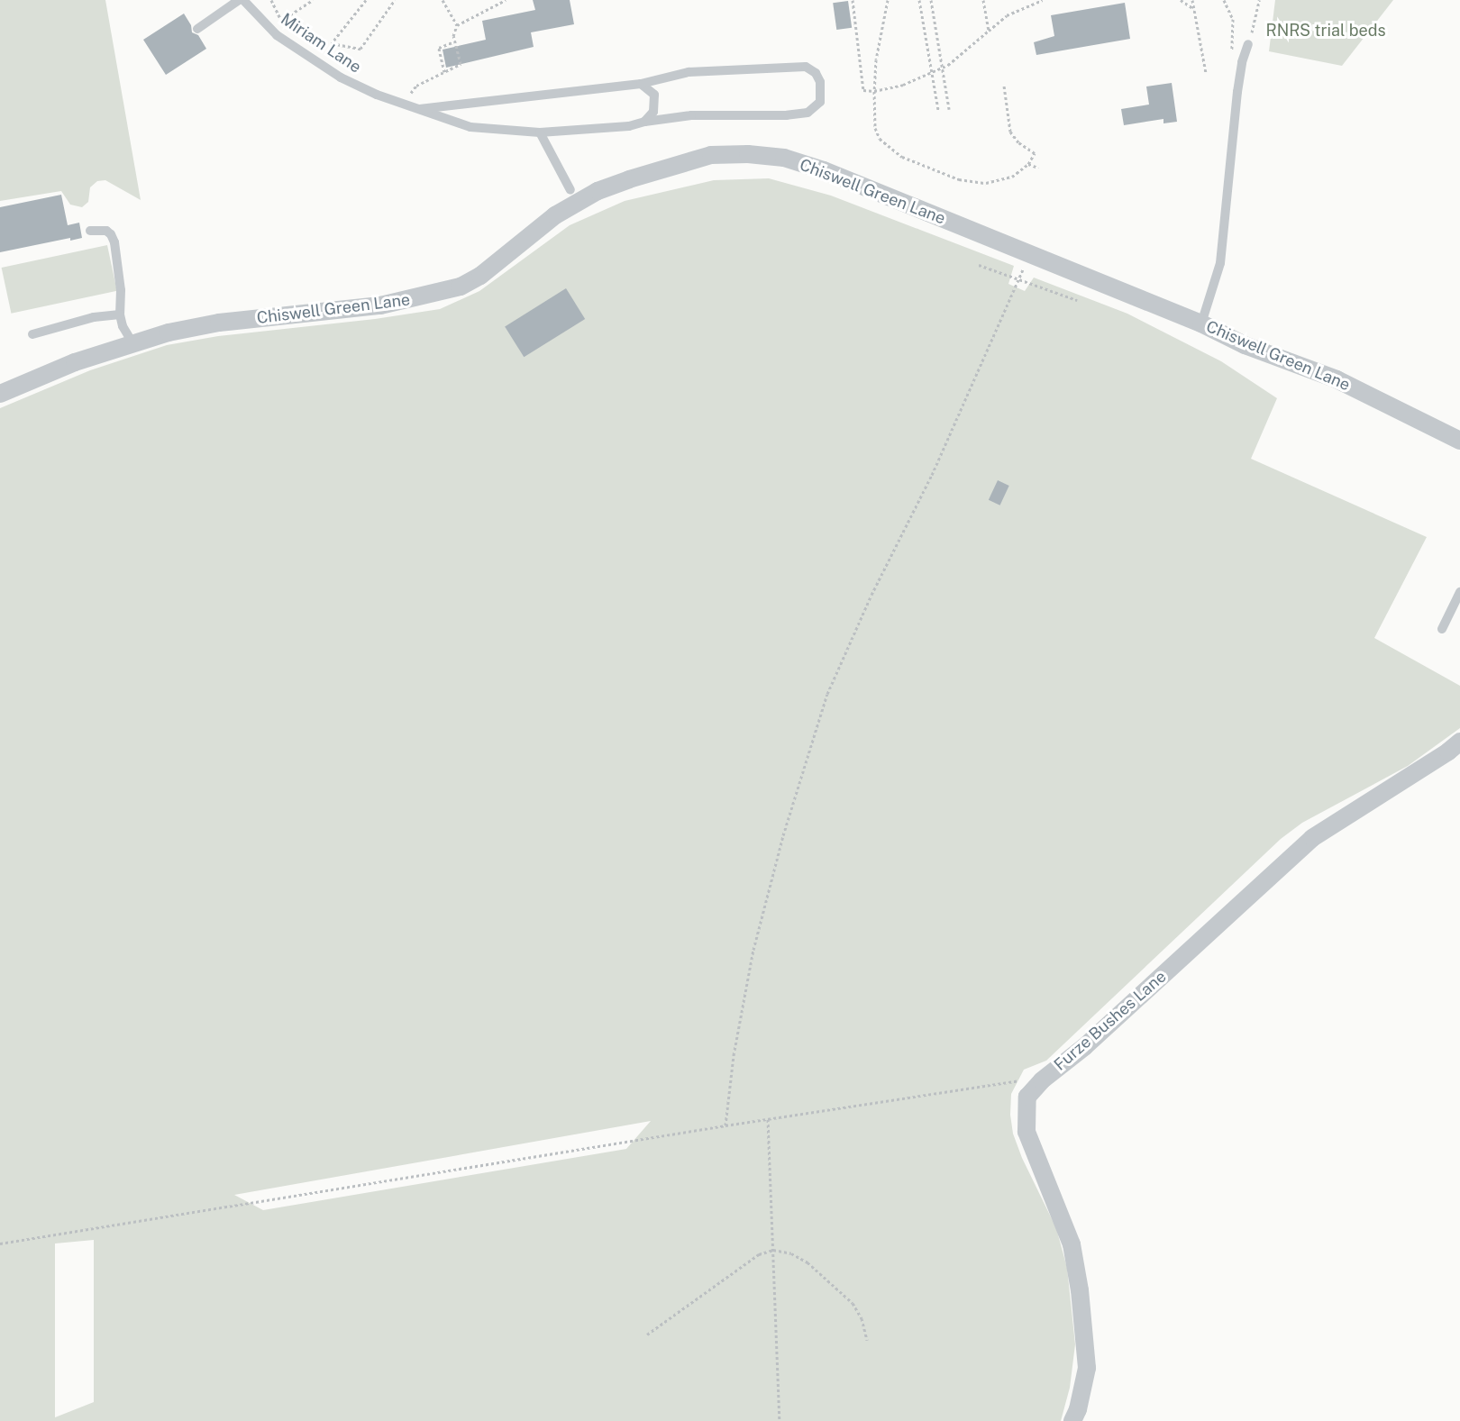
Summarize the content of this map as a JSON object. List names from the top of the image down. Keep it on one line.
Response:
{"streets":{"street":["Chiswell Green Lane","Furze Bushes Lane"],"lane":["Miriam Lane"]},"parks":["RNRS trial beds"]}
